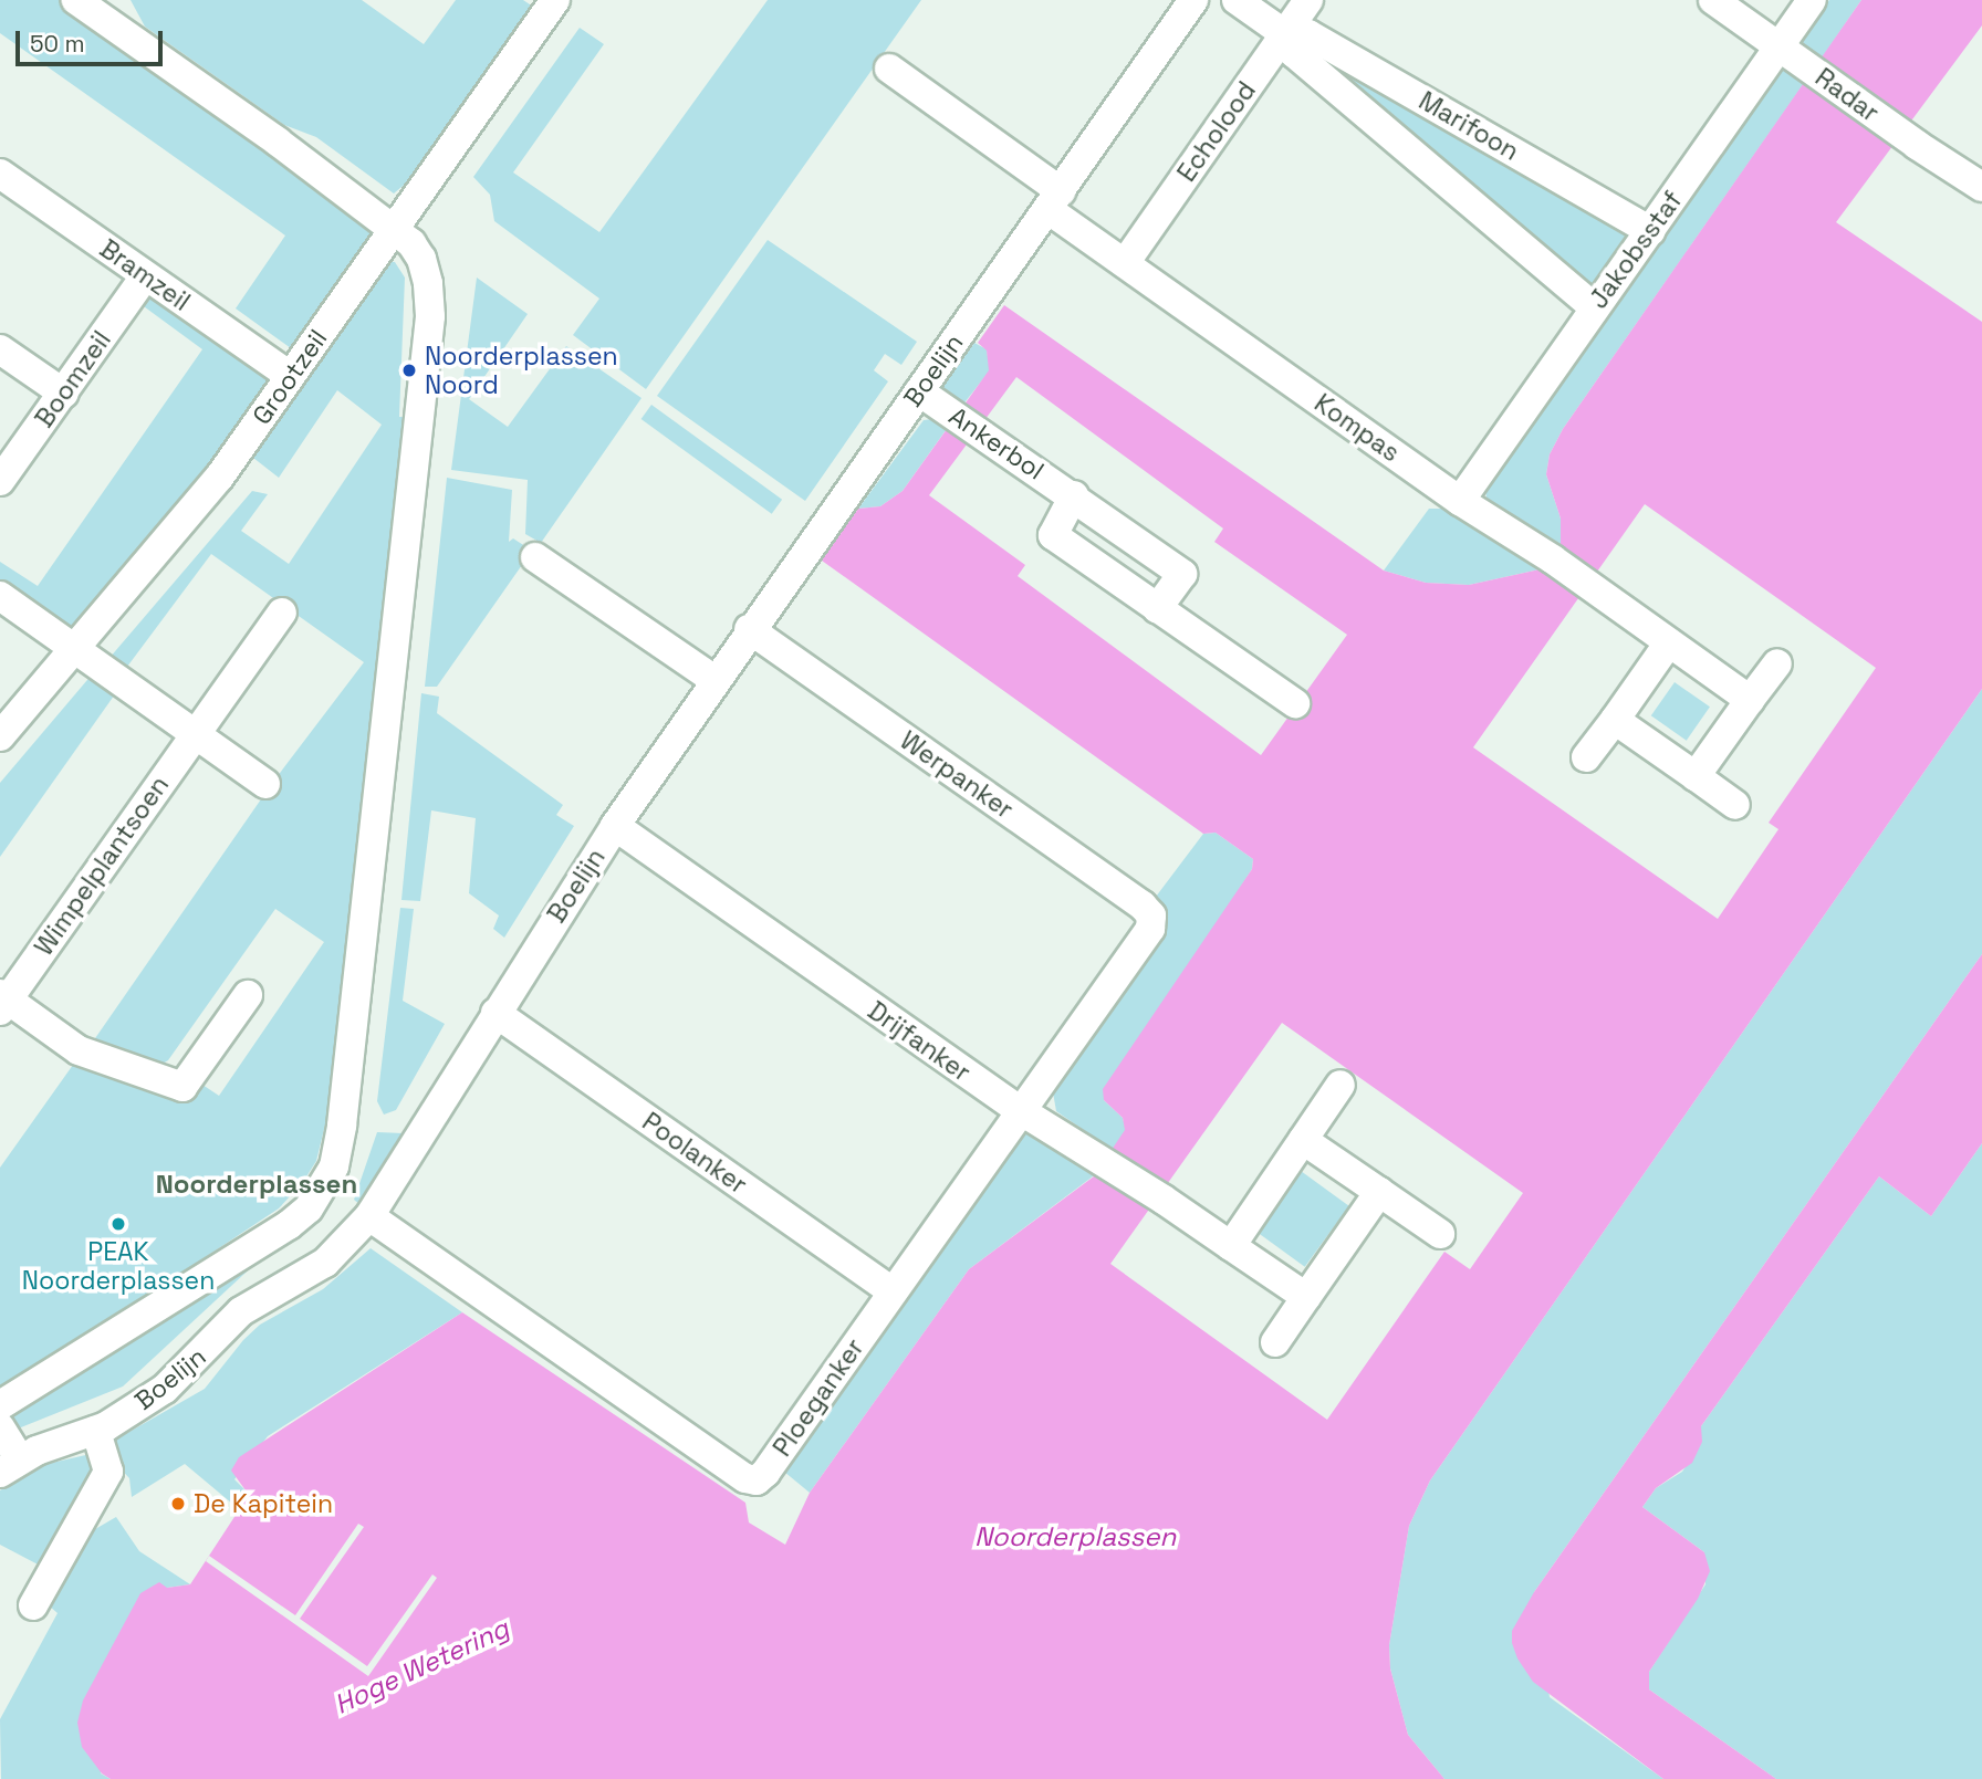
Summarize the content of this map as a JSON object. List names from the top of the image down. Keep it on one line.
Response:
{"streets":{"street":["Radar","Marifoon","Echolood","Jakobsstaf","Bramzeil","Boelijn","Grootzeil","Boomzeil","Kompas","Ankerbol","Werpanker","Wimpelplantsoen","Drijfanker","Poolanker","Ploeganker"]},"crossings":[["Radar","Jakobsstaf"],["Marifoon","Echolood"],["Marifoon","Jakobsstaf"],["Echolood","Kompas"],["Jakobsstaf","Kompas"],["Bramzeil","Grootzeil"],["Bramzeil","Boomzeil"],["Boelijn","Kompas"],["Boelijn","Ankerbol"],["Boelijn","Werpanker"],["Boelijn","Drijfanker"],["Boelijn","Poolanker"],["Boelijn","Ploeganker"],["Werpanker","Ploeganker"],["Drijfanker","Ploeganker"],["Poolanker","Ploeganker"]],"districts":["Noorderplassen"],"water":["Noorderplassen","Hoge Wetering"],"places":["Noorderplassen Noord","PEAK Noorderplassen","De Kapitein"],"scale_bar":"50 m"}
